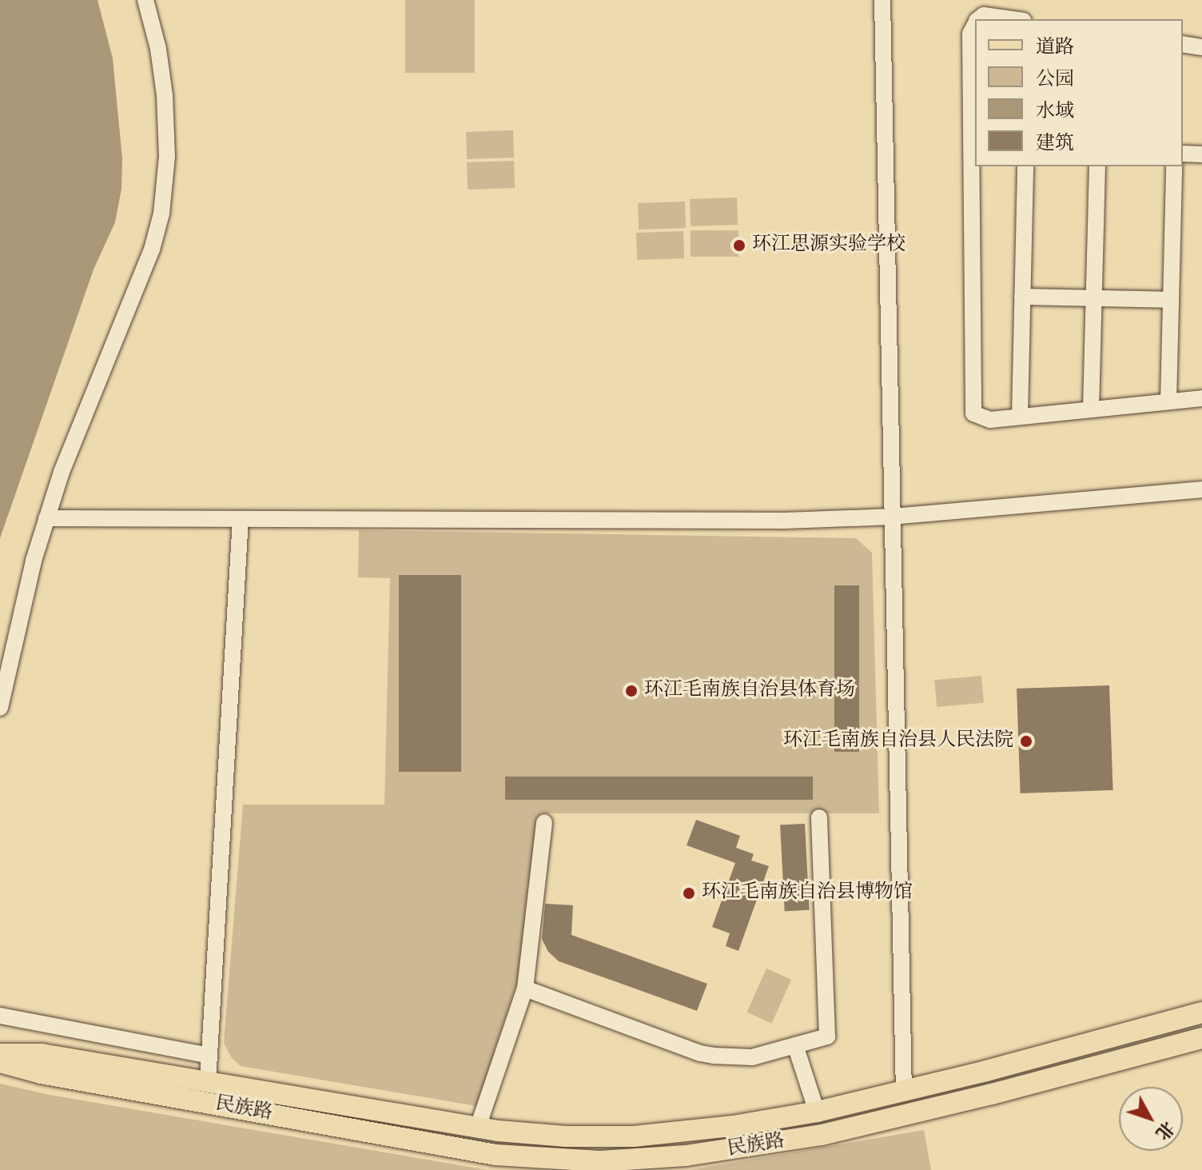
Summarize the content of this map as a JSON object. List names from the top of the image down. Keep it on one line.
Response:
{"streets":{"main road":["民族路"]},"places":["环江思源实验学校","环江毛南族自治县体育场","环江毛南族自治县人民法院","环江毛南族自治县博物馆"],"legend":["道路","公园","水域","建筑"],"north":"bottom right"}
